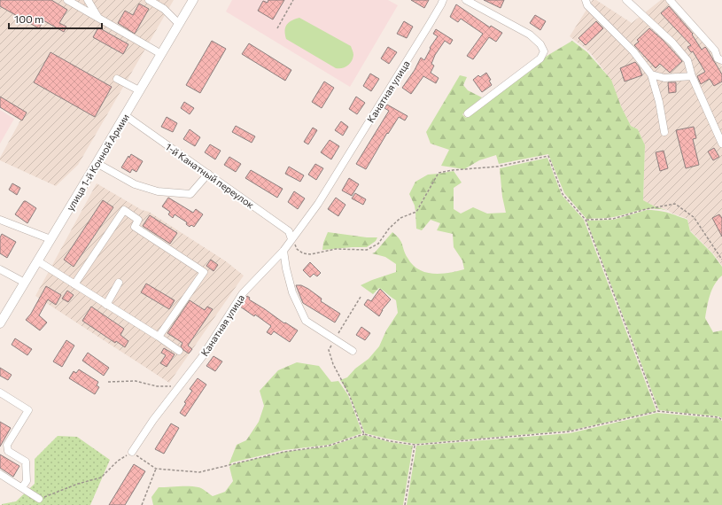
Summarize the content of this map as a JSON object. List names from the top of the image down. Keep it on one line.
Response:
{"streets":{"main road":["улица 1-й Конной Армии"],"street":["Канатная улица","1-й Канатный переулок"]},"crossings":[["Канатная улица","1-й Канатный переулок"],["улица 1-й Конной Армии","1-й Канатный переулок"]],"scale_bar":"100 m"}
